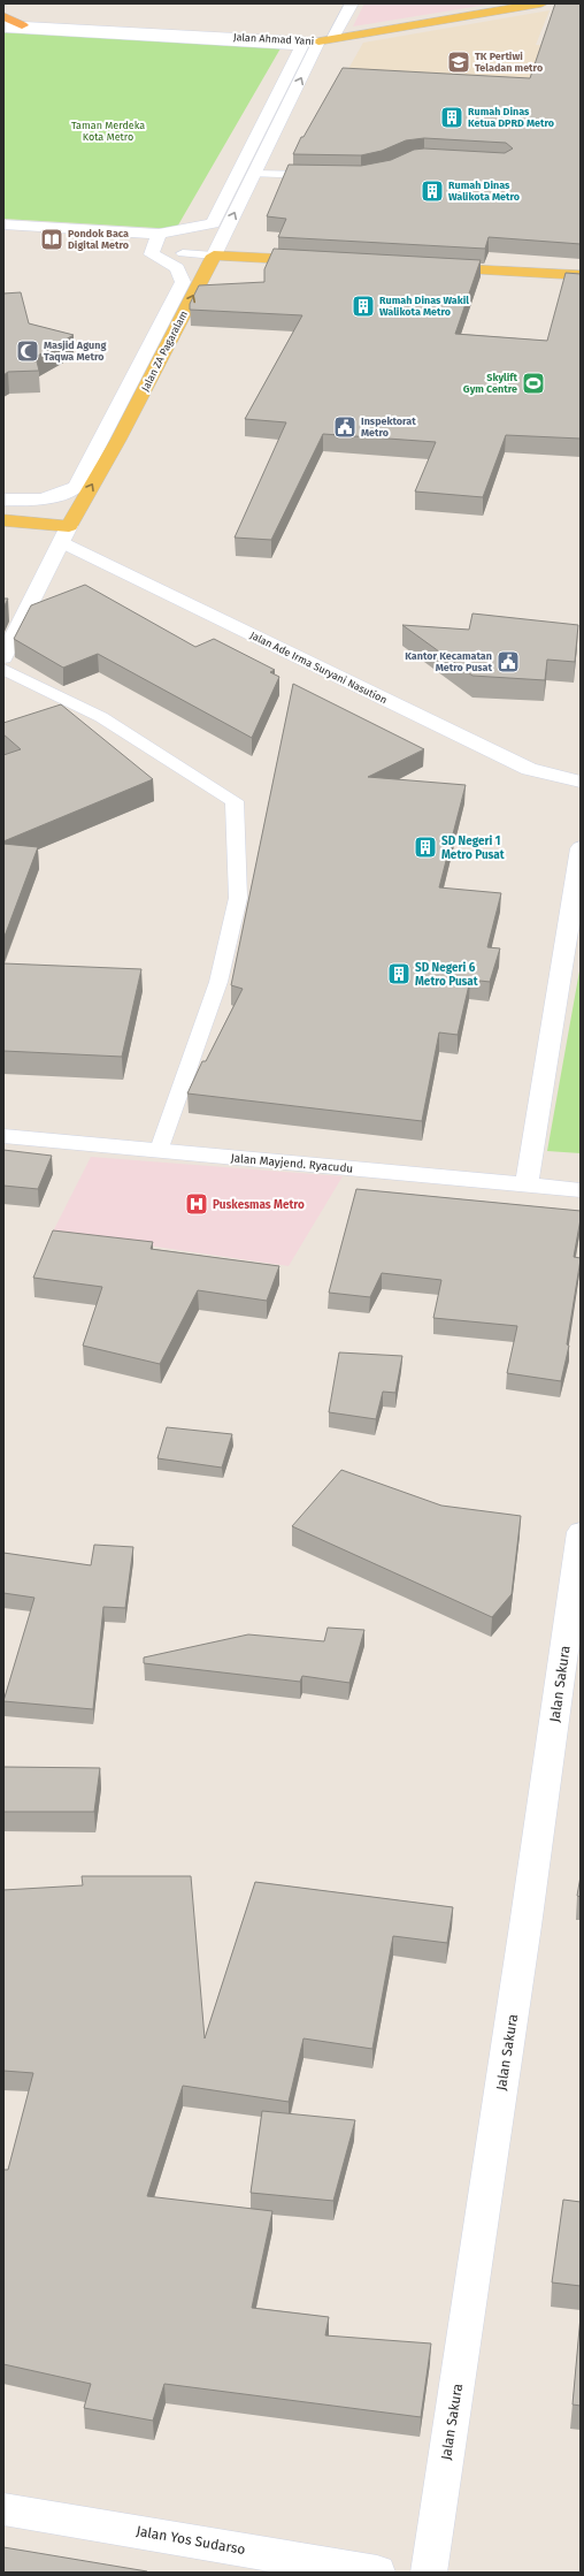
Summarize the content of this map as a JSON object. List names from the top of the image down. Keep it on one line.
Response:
{"streets":{"main road":["Jalan Ahmad Yani","Jalan ZA Pagaralam","Jalan Ade Irma Suryani Nasution"],"street":["Jalan Mayjend. Ryacudu","Jalan Sakura","Jalan Yos Sudarso"]},"crossings":[["Jalan Ahmad Yani","Jalan ZA Pagaralam"],["Jalan ZA Pagaralam","Jalan Ade Irma Suryani Nasution"]],"one_way":["Jalan ZA Pagaralam"],"parks":["Taman Merdeka Kota Metro"],"places":{"school or university":["TK Pertiwi Teladan metro"],"building":["Rumah Dinas Ketua DPRD Metro","Rumah Dinas Walikota Metro","Rumah Dinas Wakil Walikota Metro","SD Negeri 1 Metro Pusat","SD Negeri 6 Metro Pusat"],"library":["Pondok Baca Digital Metro"],"mosque":["Masjid Agung Taqwa Metro"],"sports":["Skylift Gym Centre"],"public building":["Inspektorat Metro","Kantor Kecamatan Metro Pusat"],"hospital":["Puskesmas Metro"]}}
